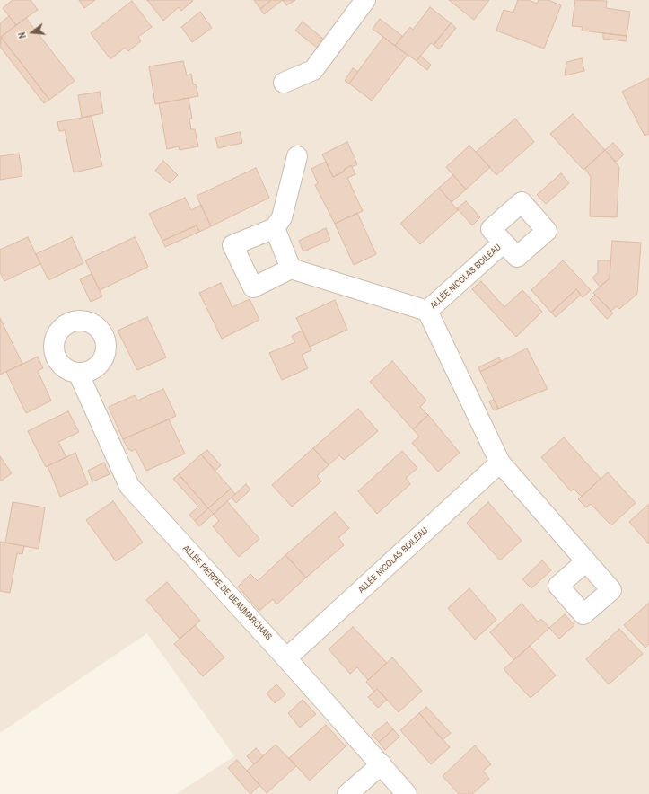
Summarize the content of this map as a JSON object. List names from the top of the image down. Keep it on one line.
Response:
{"streets":{"street":["ALLÉE NICOLAS BOILEAU","ALLÉE PIERRE DE BEAUMARCHAIS"]},"crossings":[["ALLÉE NICOLAS BOILEAU","ALLÉE PIERRE DE BEAUMARCHAIS"]],"north":"left"}
